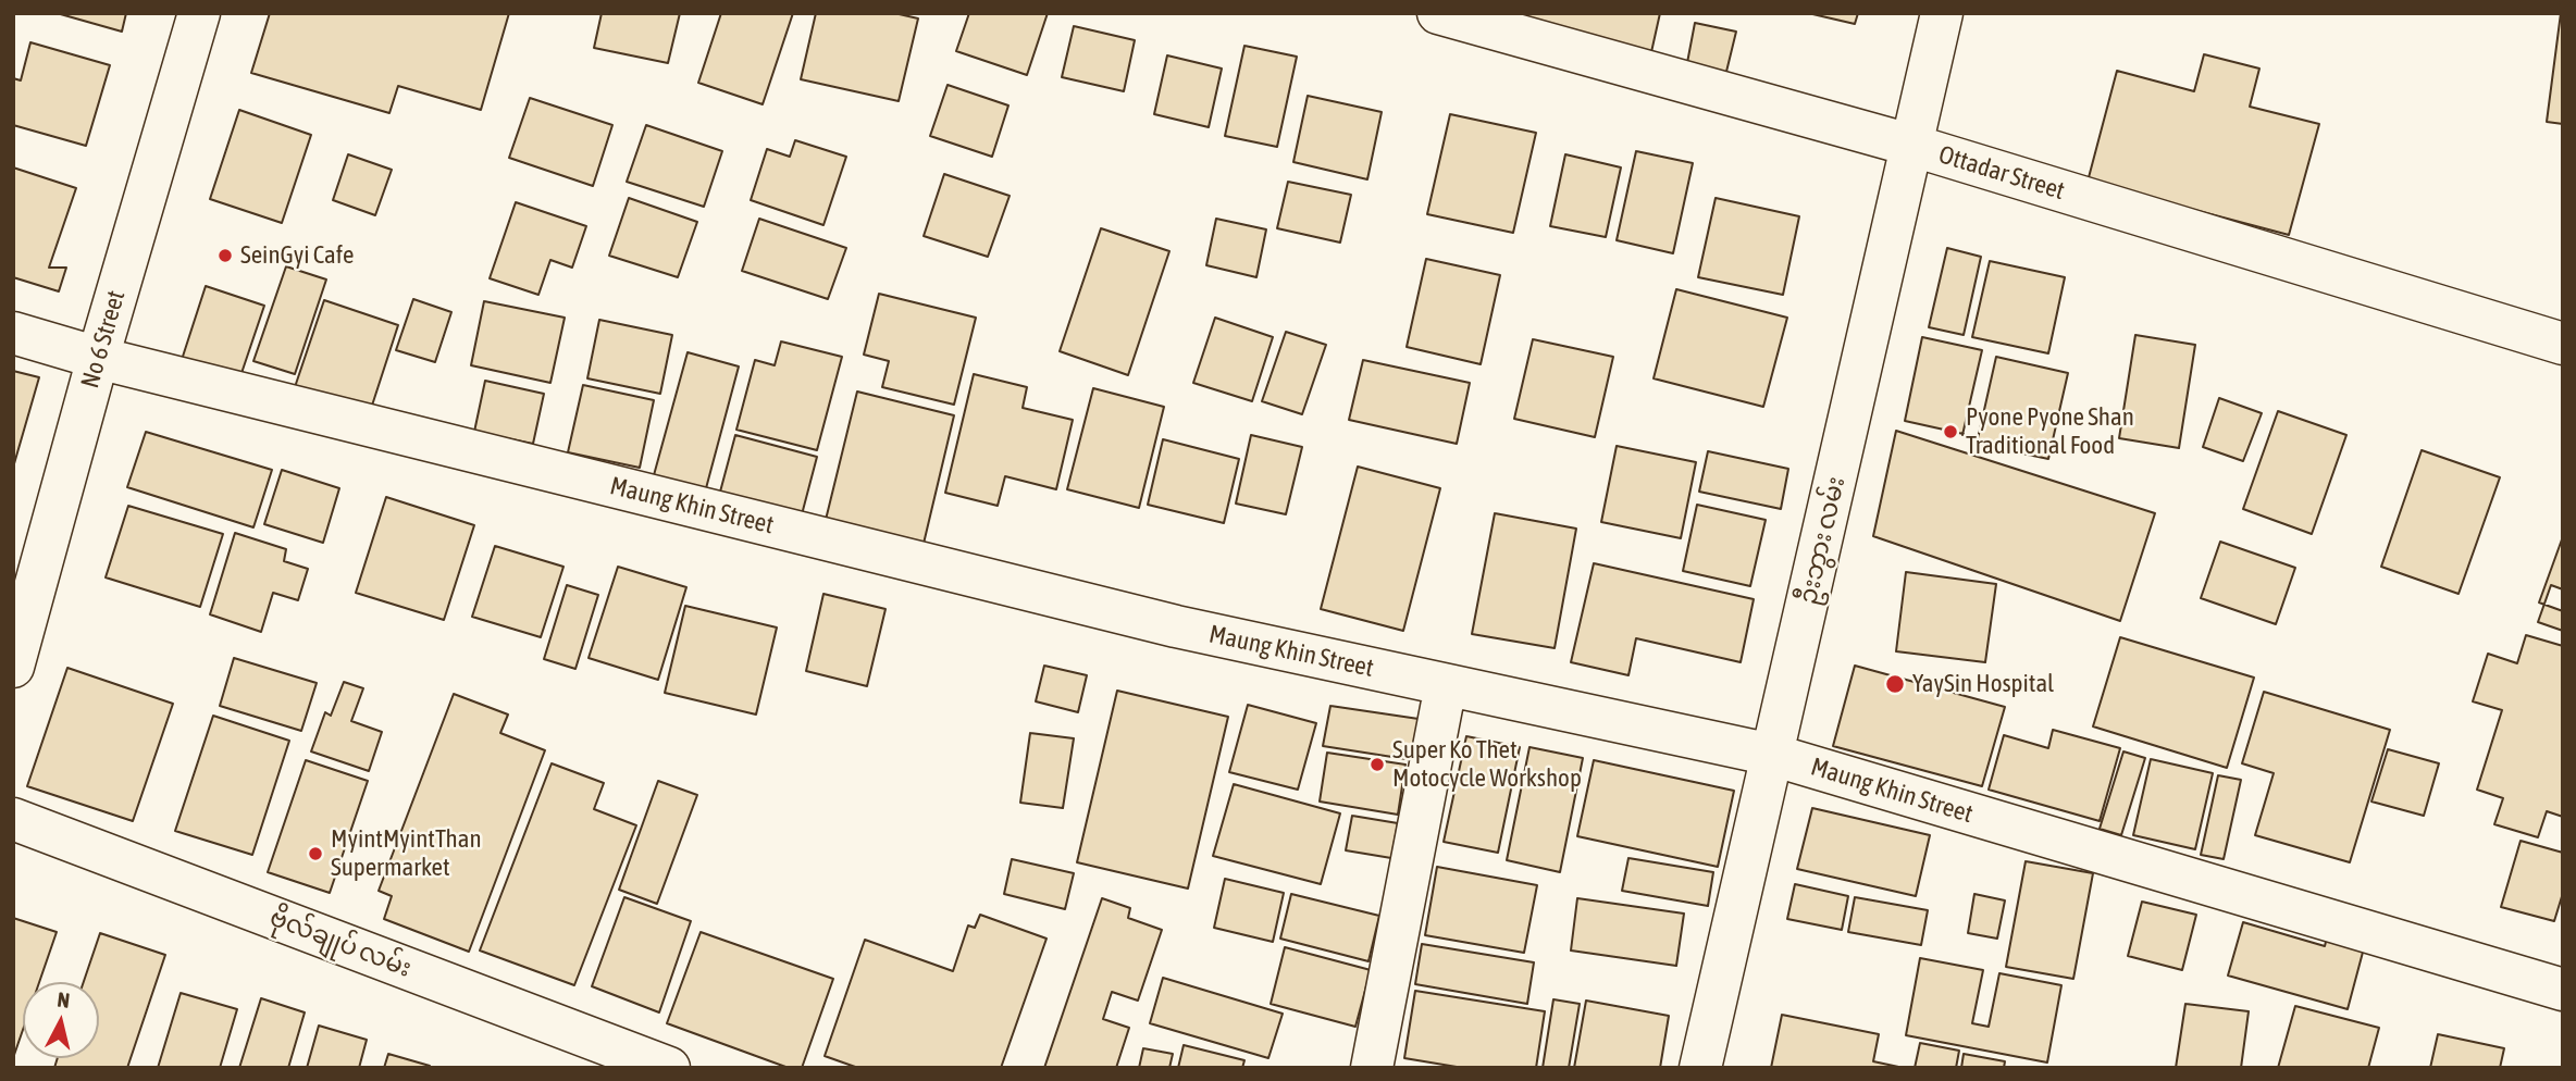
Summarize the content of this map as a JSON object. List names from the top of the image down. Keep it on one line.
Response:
{"streets":{"street":["Ottadar Street","No 6 Street","Maung Khin Street","ဦးဘွား လမ်း","ဗိုလ်ချုပ် လမ်း"]},"crossings":[["Ottadar Street","ဦးဘွား လမ်း"],["No 6 Street","Maung Khin Street"],["Maung Khin Street","ဦးဘွား လမ်း"]],"places":["SeinGyi Cafe","Pyone Pyone Shan Traditional Food","YaySin Hospital","Super Ko Thet Motocycle Workshop","MyintMyintThan Supermarket"],"north":"top"}
